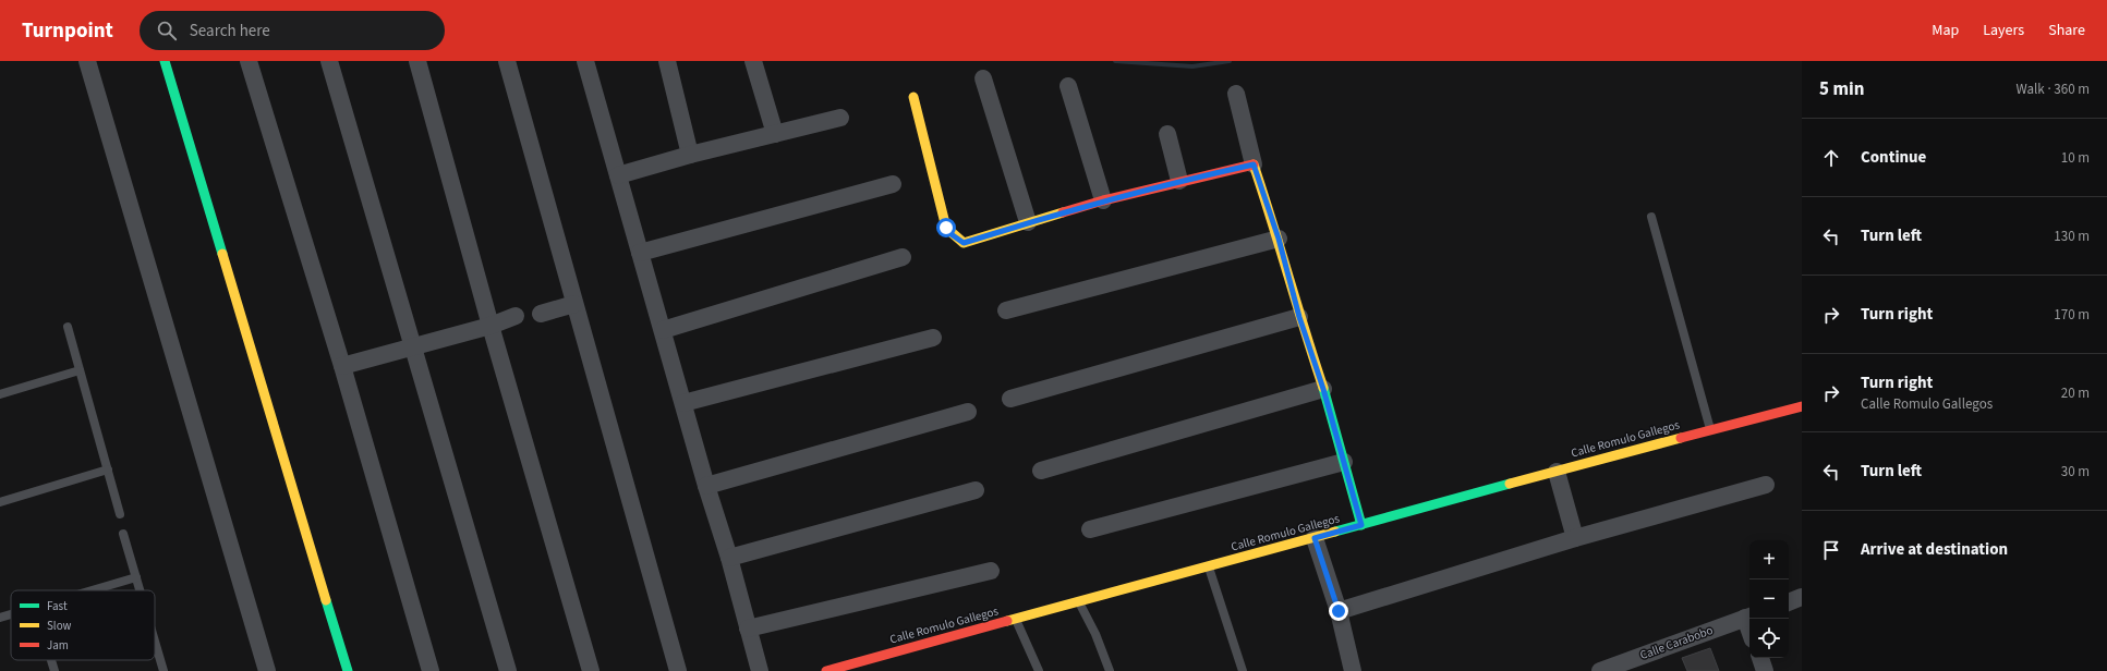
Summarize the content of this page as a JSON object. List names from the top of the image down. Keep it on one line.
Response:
{"streets":{"street":["Calle Romulo Gallegos","Calle Carabobo"]},"legend":["Fast","Slow","Jam"],"page":{"header":"Turnpoint","search":"Search here","nav":["Map","Layers","Share"],"heading":["5 min","Walk · 360 m"],"list":[["Continue","10 m"],["Turn left","130 m"],["Turn right","170 m"],["Turn right","Calle Romulo Gallegos","20 m"],["Turn left","30 m"],"Arrive at destination"],"map_buttons":["+","−"]}}
